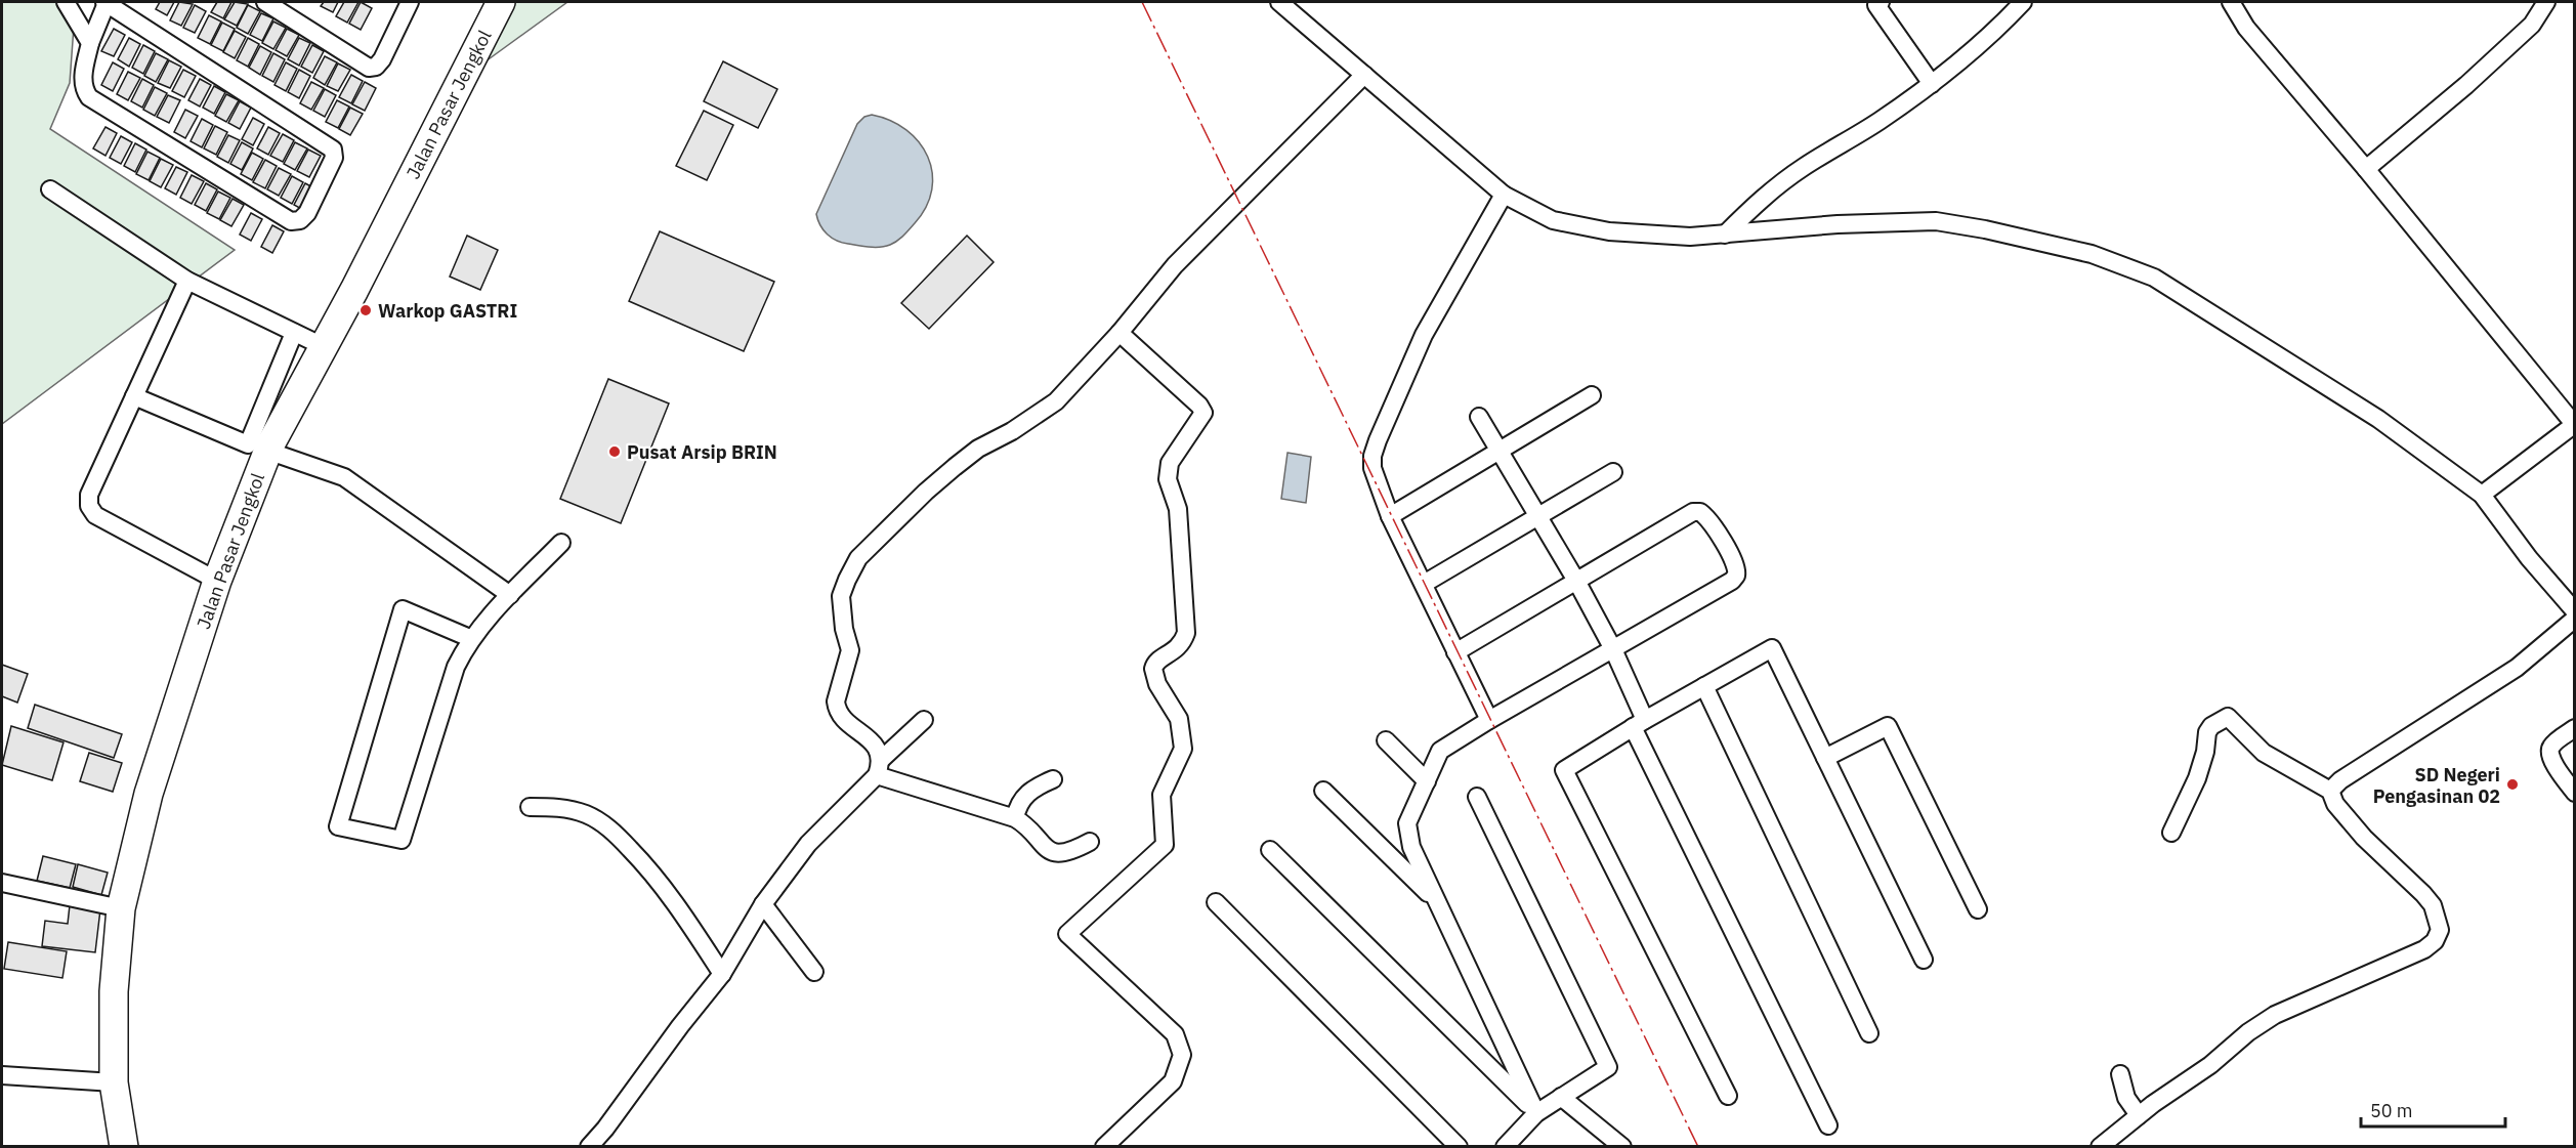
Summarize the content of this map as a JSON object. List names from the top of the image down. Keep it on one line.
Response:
{"streets":{"main road":["Jalan Pasar Jengkol"]},"places":["Warkop GASTRI","Pusat Arsip BRIN","SD Negeri Pengasinan 02"],"scale_bar":"50 m"}
